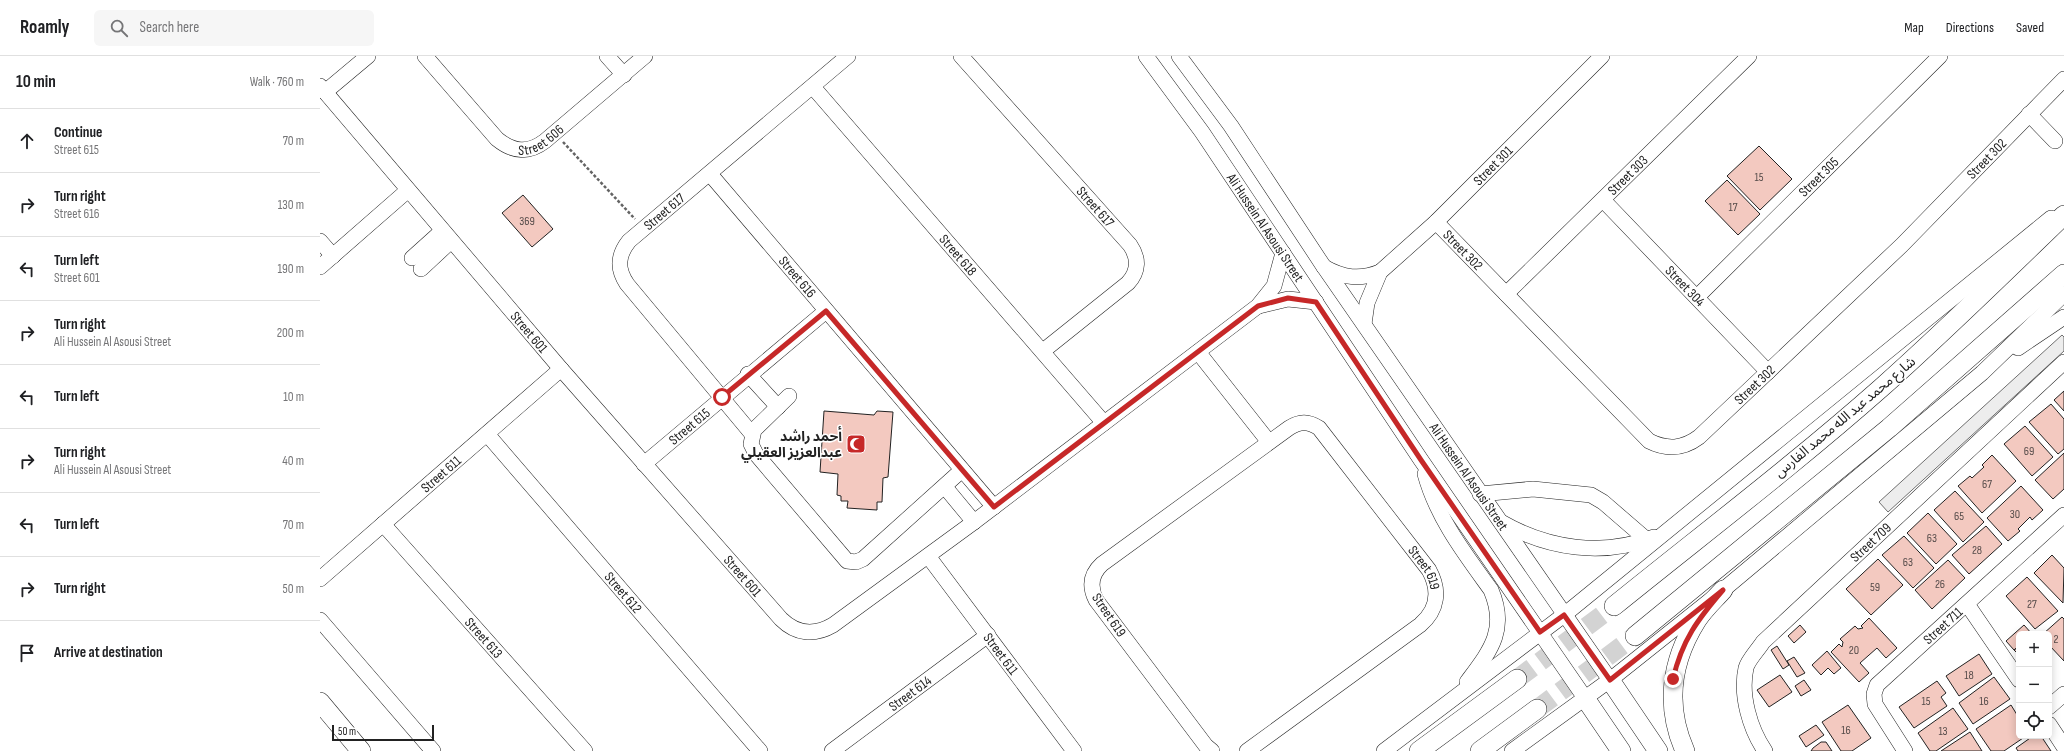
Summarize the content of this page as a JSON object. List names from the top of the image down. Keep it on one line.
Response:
{"streets":{"main road":["شارع محمد عبد الله محمد الفارس"],"street":["Street 606","Street 302","Street 301","Street 303","Street 305","Street 617","Ali Hussein Al Asousi Street","Street 618","Street 616","Street 304","Street 601","Street 615","Street 611","Street 709","Street 619","Street 612","Street 711","Street 613","Street 614"]},"crossings":[["Street 302","Street 301"],["Street 302","Street 303"],["Street 302","Street 304"],["Street 301","Ali Hussein Al Asousi Street"],["Street 303","Street 304"],["Street 305","Street 304"],["Street 617","Street 618"],["Street 617","Street 616"],["Street 617","Street 615"],["Ali Hussein Al Asousi Street","Street 601"],["Street 618","Street 601"],["Street 616","Street 601"],["Street 616","Street 615"],["Street 601","Street 615"],["Street 601","Street 611"],["Street 611","Street 612"],["Street 611","Street 613"],["Street 611","Street 614"]],"places":{"mosque":["أحمد راشد عبدالعزيز العقيلي"]},"house_numbers":["15","17","369","69","67","30","65","63","28","63","26","59","27","2","20","18","15","16","16","13"],"scale_bar":"50 m","page":{"header":"Roamly","search":"Search here","nav":["Map","Directions","Saved"],"heading":["10 min","Walk · 760 m"],"list":[["Continue","Street 615","70 m"],["Turn right","Street 616","130 m"],["Turn left","Street 601","190 m"],["Turn right","Ali Hussein Al Asousi Street","200 m"],["Turn left","10 m"],["Turn right","Ali Hussein Al Asousi Street","40 m"],["Turn left","70 m"],["Turn right","50 m"],"Arrive at destination"],"map_buttons":["+","−"],"scale":"50 m"}}
